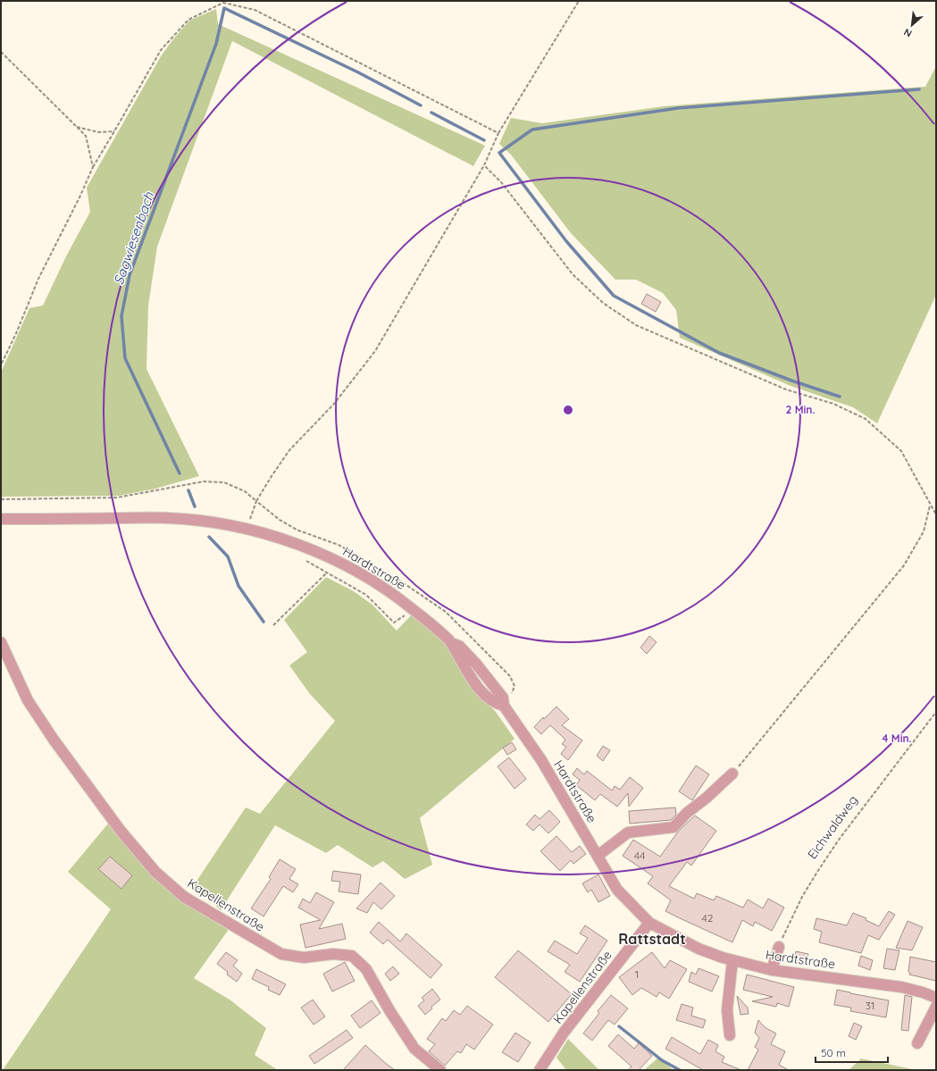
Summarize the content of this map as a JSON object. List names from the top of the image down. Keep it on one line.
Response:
{"streets":{"street":["Hardtstraße","Kapellenstraße"],"path":["Eichwaldweg"]},"crossings":[["Hardtstraße","Kapellenstraße"]],"districts":["Rattstadt"],"water":["Sagwiesenbach"],"house_numbers":["44","42","1","31"],"scale_bar":"50 m","north":"bottom left","rings":["2 Min.","4 Min."]}
